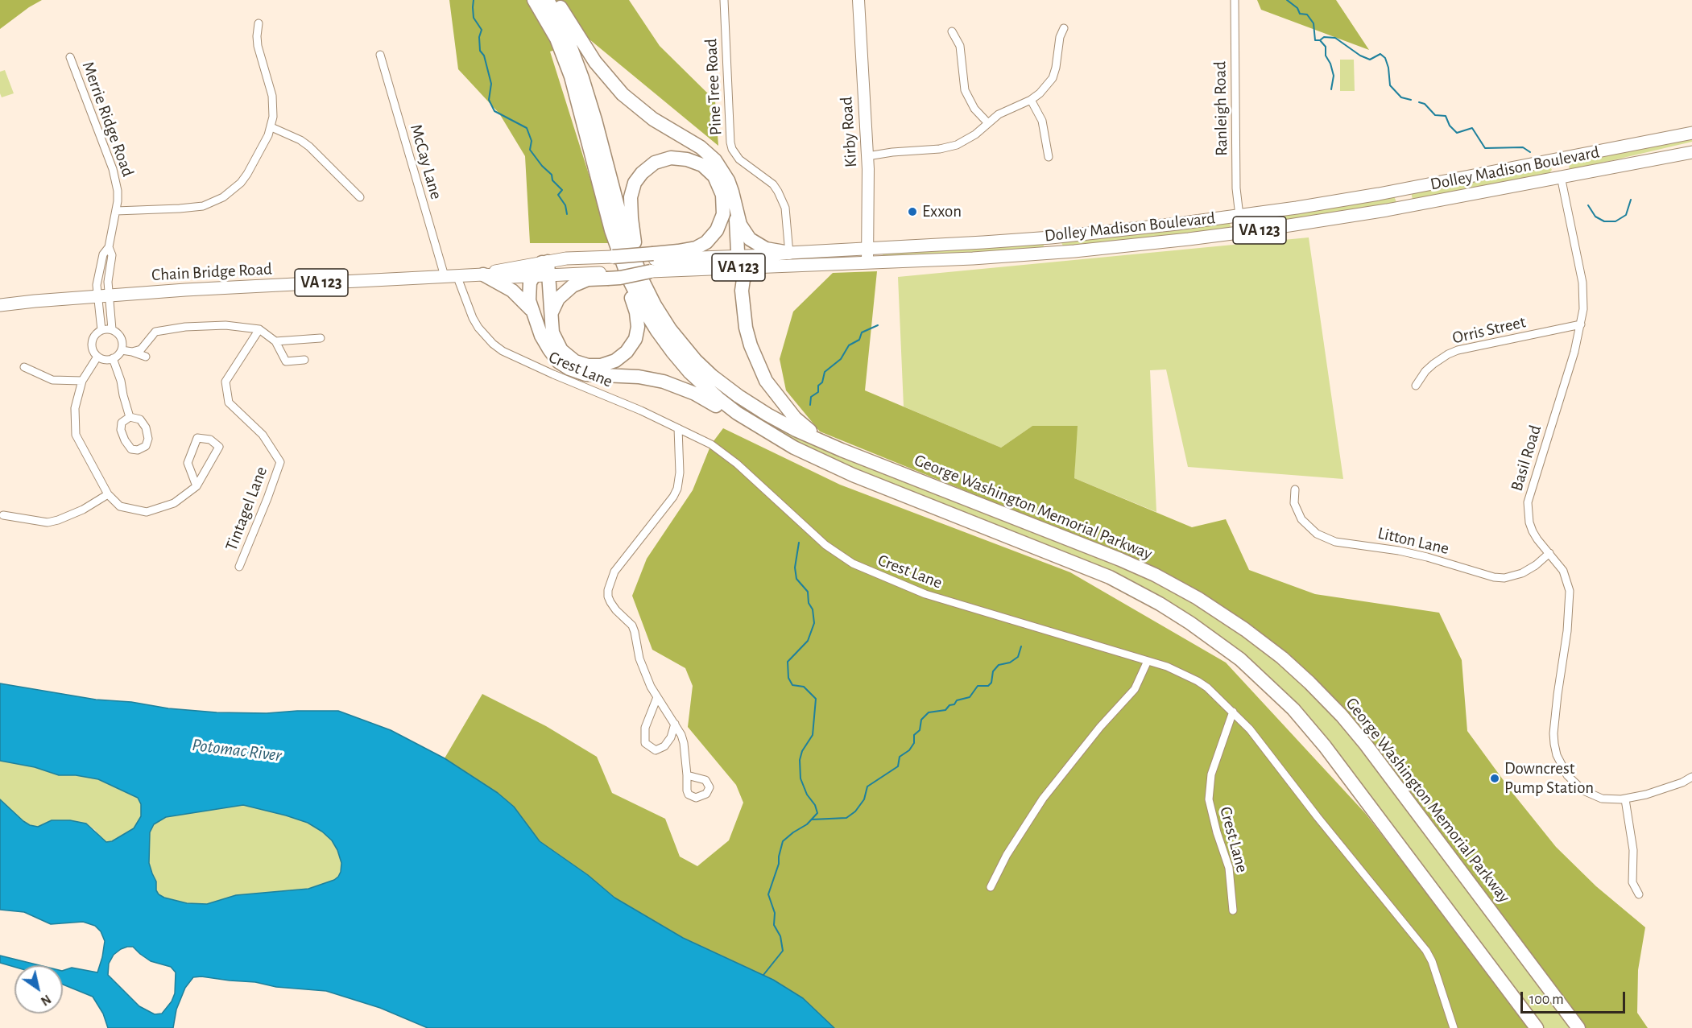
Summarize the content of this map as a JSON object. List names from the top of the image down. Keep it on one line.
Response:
{"streets":{"highway":["George Washington Memorial Parkway"],"main road":["Kirby Road","Dolley Madison Boulevard","VA 123","Chain Bridge Road"],"street":["Pine Tree Road","Ranleigh Road","Merrie Ridge Road","McCay Lane","Orris Street","Crest Lane","Basil Road","Tintagel Lane","Litton Lane"]},"crossings":[["Pine Tree Road","Dolley Madison Boulevard"],["Ranleigh Road","Dolley Madison Boulevard"],["Merrie Ridge Road","Chain Bridge Road"],["Kirby Road","Dolley Madison Boulevard"],["McCay Lane","Chain Bridge Road"],["McCay Lane","Crest Lane"],["Dolley Madison Boulevard","Basil Road"],["Dolley Madison Boulevard","George Washington Memorial Parkway"],["Chain Bridge Road","Crest Lane"],["Orris Street","Basil Road"],["Basil Road","Litton Lane"]],"water":["Potomac River"],"places":["Exxon","Downcrest Pump Station"],"scale_bar":"100 m","north":"bottom right"}
